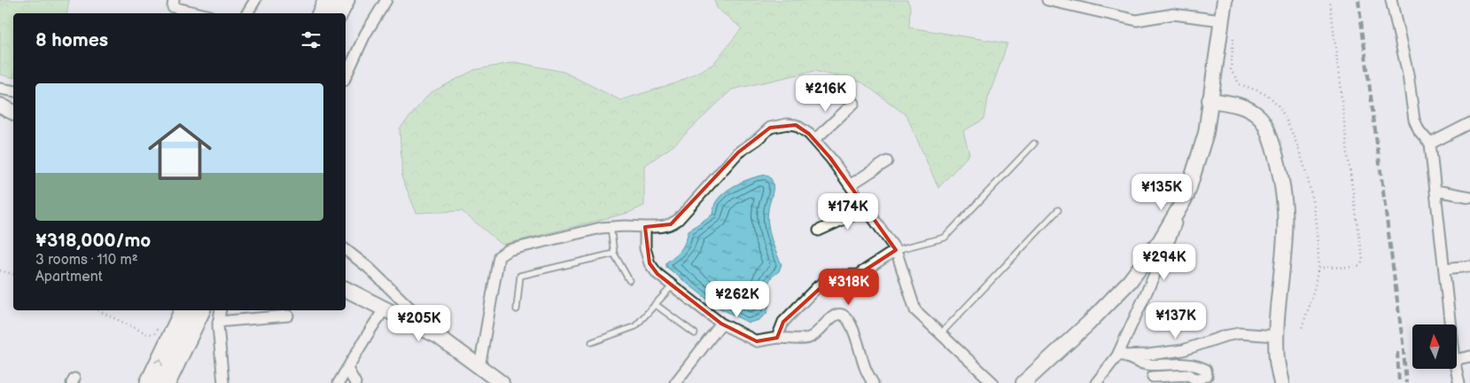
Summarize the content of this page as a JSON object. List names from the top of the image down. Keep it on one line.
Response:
{"north":"top","page":{"heading":"8 homes","list":[{"name":"¥318,000/mo","note":"3 rooms · 110 m² · Apartment"}],"price":["¥216K","¥135K","¥174K","¥294K","¥318K","¥262K","¥137K","¥205K"]}}
